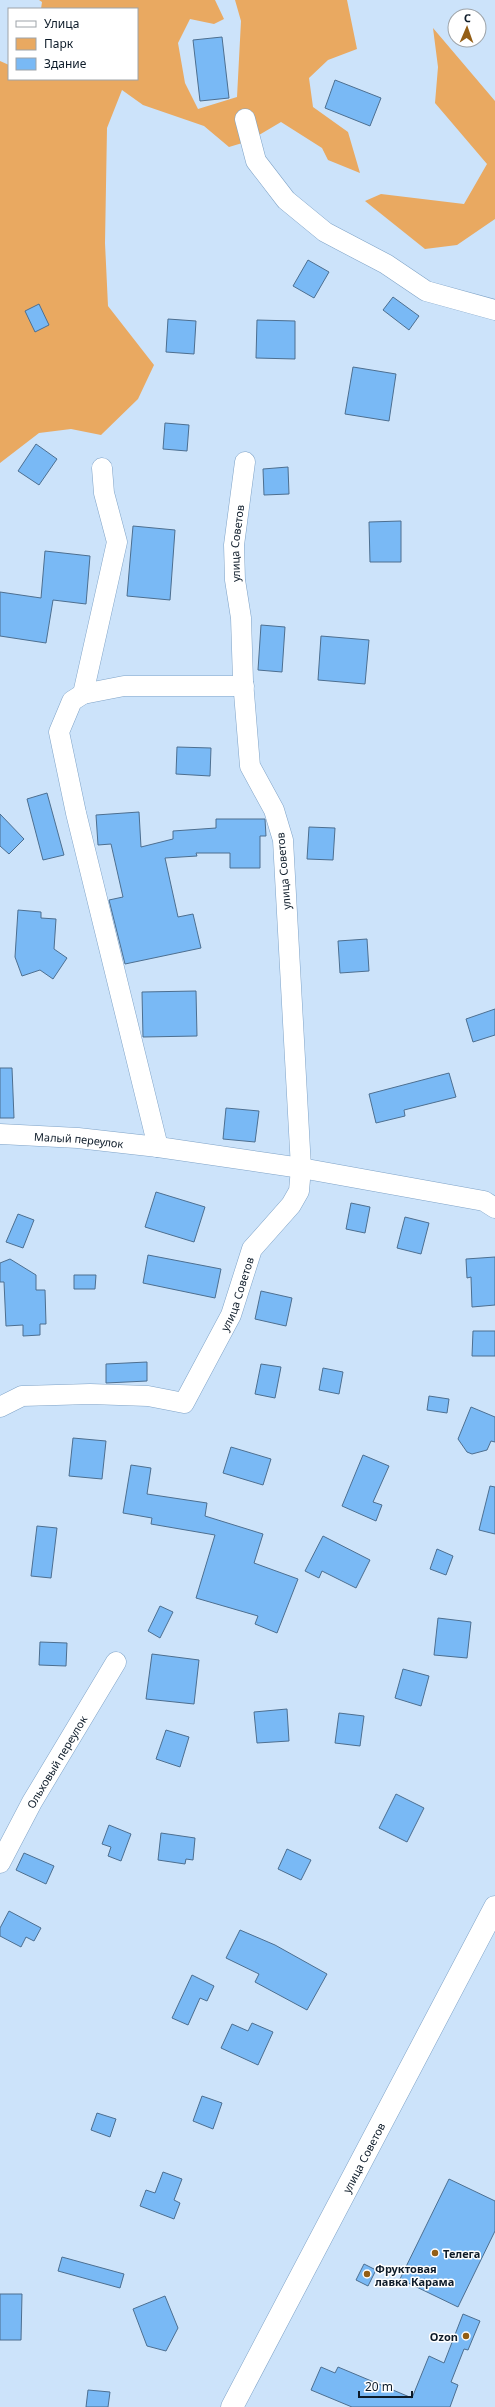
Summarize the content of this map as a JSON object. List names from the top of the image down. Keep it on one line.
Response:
{"streets":{"main road":["улица Советов"],"street":["Малый переулок","Ольховый переулок"]},"places":["Телега","Фруктовая лавка Карама","Ozon"],"legend":["Улица","Парк","Здание"],"scale_bar":"20 m","north":"top"}
